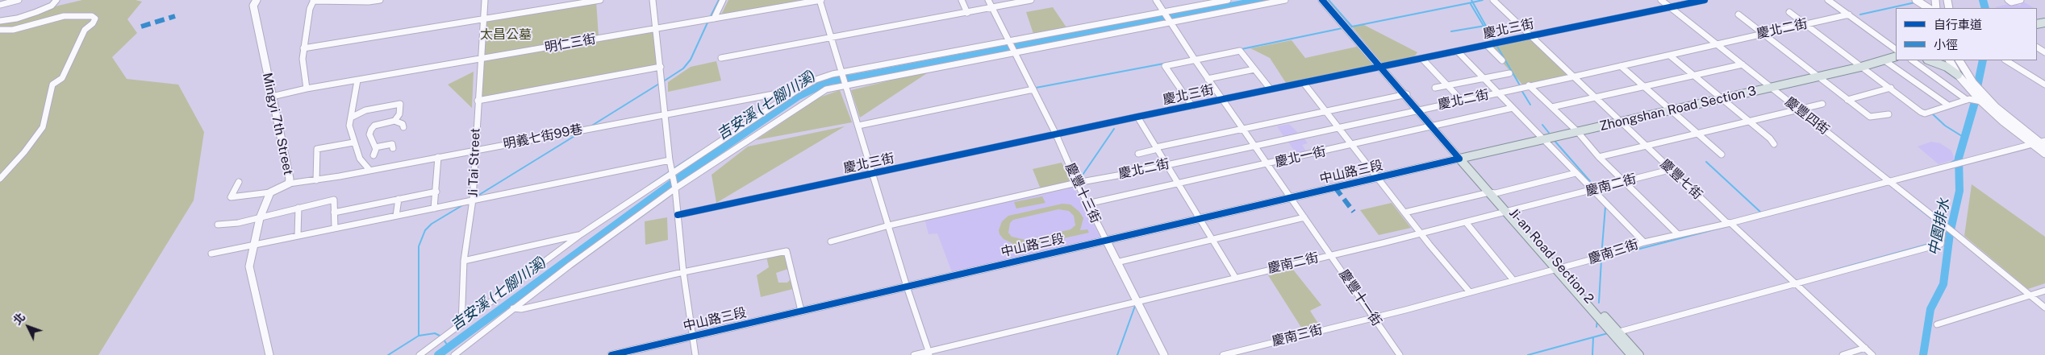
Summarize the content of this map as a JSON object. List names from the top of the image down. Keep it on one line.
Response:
{"streets":{"main road":["Zhongshan Road Section 3","Ji-an Road Section 2"],"street":["慶北三街","慶北二街","明仁三街","慶豐四街","Mingyi 7th Street","明義七街99巷","慶北一街","Ji Tai Street","中山路三段","慶豐七街","慶南二街","慶豐十三街","慶南三街","慶豐十一街"]},"crossings":[["慶北三街","慶豐四街"],["慶北三街","慶豐七街"],["慶北三街","慶豐十三街"],["慶北三街","慶豐十一街"],["慶北二街","慶豐四街"],["慶北二街","慶豐七街"],["慶北二街","慶豐十三街"],["慶北二街","慶豐十一街"],["明仁三街","Mingyi 7th Street"],["明仁三街","Ji Tai Street"],["Zhongshan Road Section 3","慶豐四街"],["Zhongshan Road Section 3","中山路三段"],["Zhongshan Road Section 3","慶豐七街"],["Zhongshan Road Section 3","Ji-an Road Section 2"],["慶豐四街","慶南三街"],["Mingyi 7th Street","明義七街99巷"],["明義七街99巷","Ji Tai Street"],["慶北一街","慶豐十三街"],["慶北一街","慶豐十一街"],["中山路三段","慶豐十三街"],["中山路三段","Ji-an Road Section 2"],["中山路三段","慶豐十一街"],["慶豐七街","慶南二街"],["慶豐七街","慶南三街"],["慶南二街","慶豐十三街"],["慶南二街","Ji-an Road Section 2"],["慶南二街","慶豐十一街"],["慶南三街","Ji-an Road Section 2"],["慶南三街","慶豐十一街"]],"water":["吉安溪 (七腳川溪)","中園排水"],"parks":["太昌公墓"],"legend":["自行車道","小徑"],"north":"top left"}
